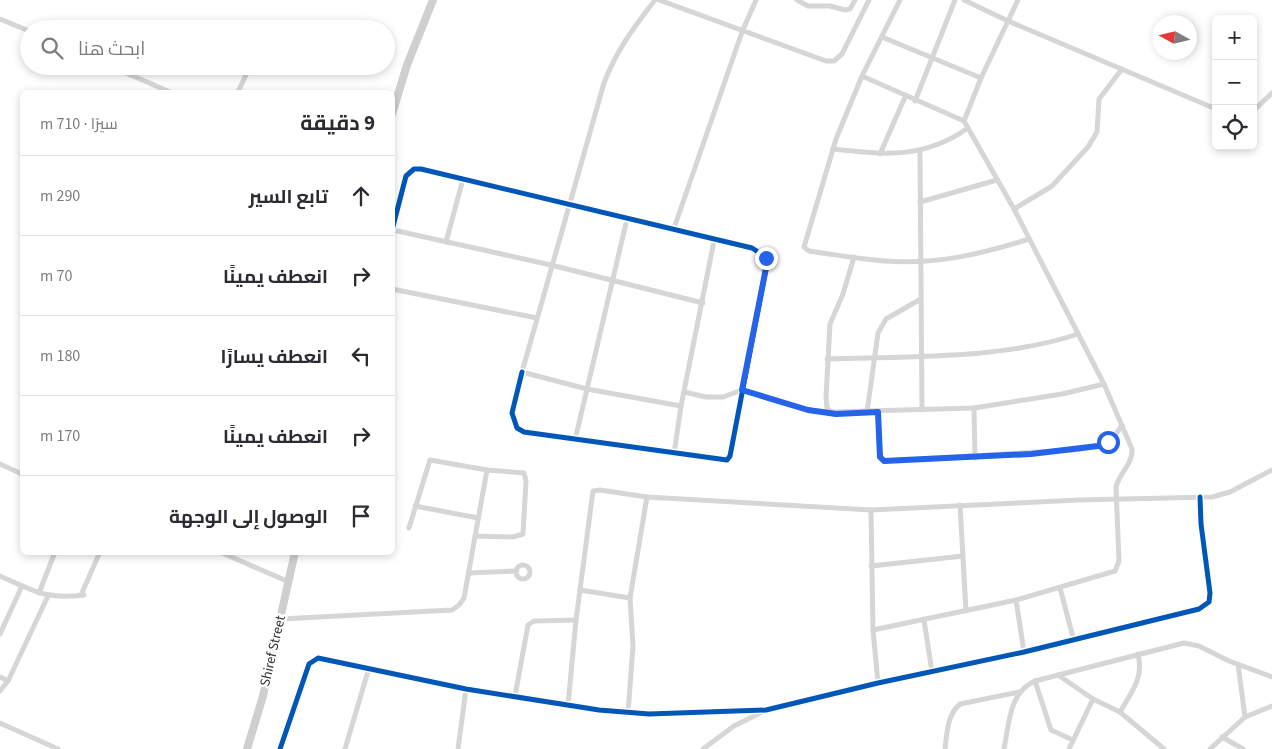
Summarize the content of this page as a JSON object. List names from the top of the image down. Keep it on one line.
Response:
{"streets":{"main road":["Shiref Street"]},"north":"left","page":{"map_buttons":["+","−"],"search":"ابحث هنا","heading":["9 دقيقة","سيرًا · 710 m"],"list":[["تابع السير","290 m"],["انعطف يمينًا","70 m"],["انعطف يسارًا","180 m"],["انعطف يمينًا","170 m"],"الوصول إلى الوجهة"]}}
